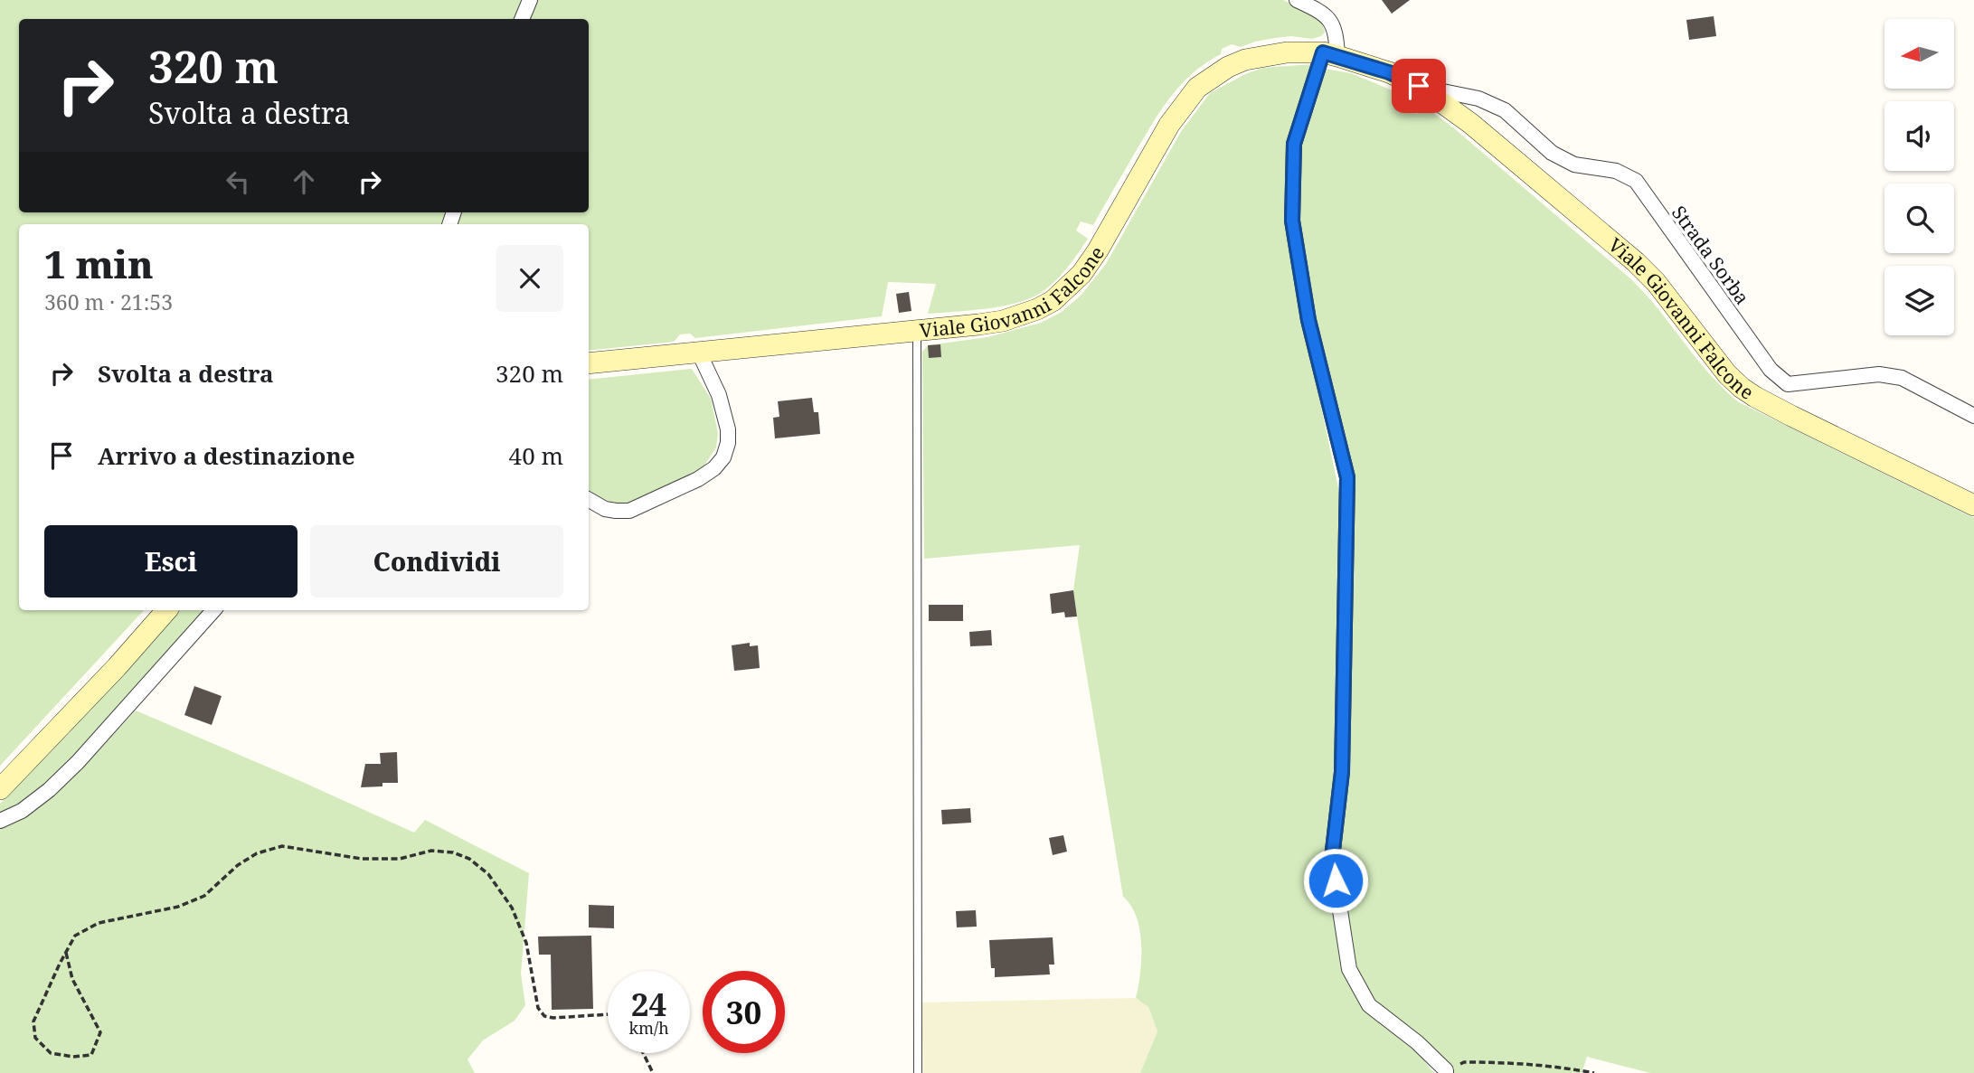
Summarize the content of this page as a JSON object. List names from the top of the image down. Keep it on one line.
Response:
{"streets":{"street":["Strada Sorba","Viale Giovanni Falcone"]},"crossings":[["Strada Sorba","Viale Giovanni Falcone"]],"north":"left","page":{"turn":["320 m","Svolta a destra"],"heading":["1 min","360 m · 21:53"],"list":[{"name":"Svolta a destra","value":"320 m"},{"name":"Arrivo a destinazione","value":"40 m"}],"buttons":["Esci","Condividi"],"speed":"24 km/h","limit":"30"}}
